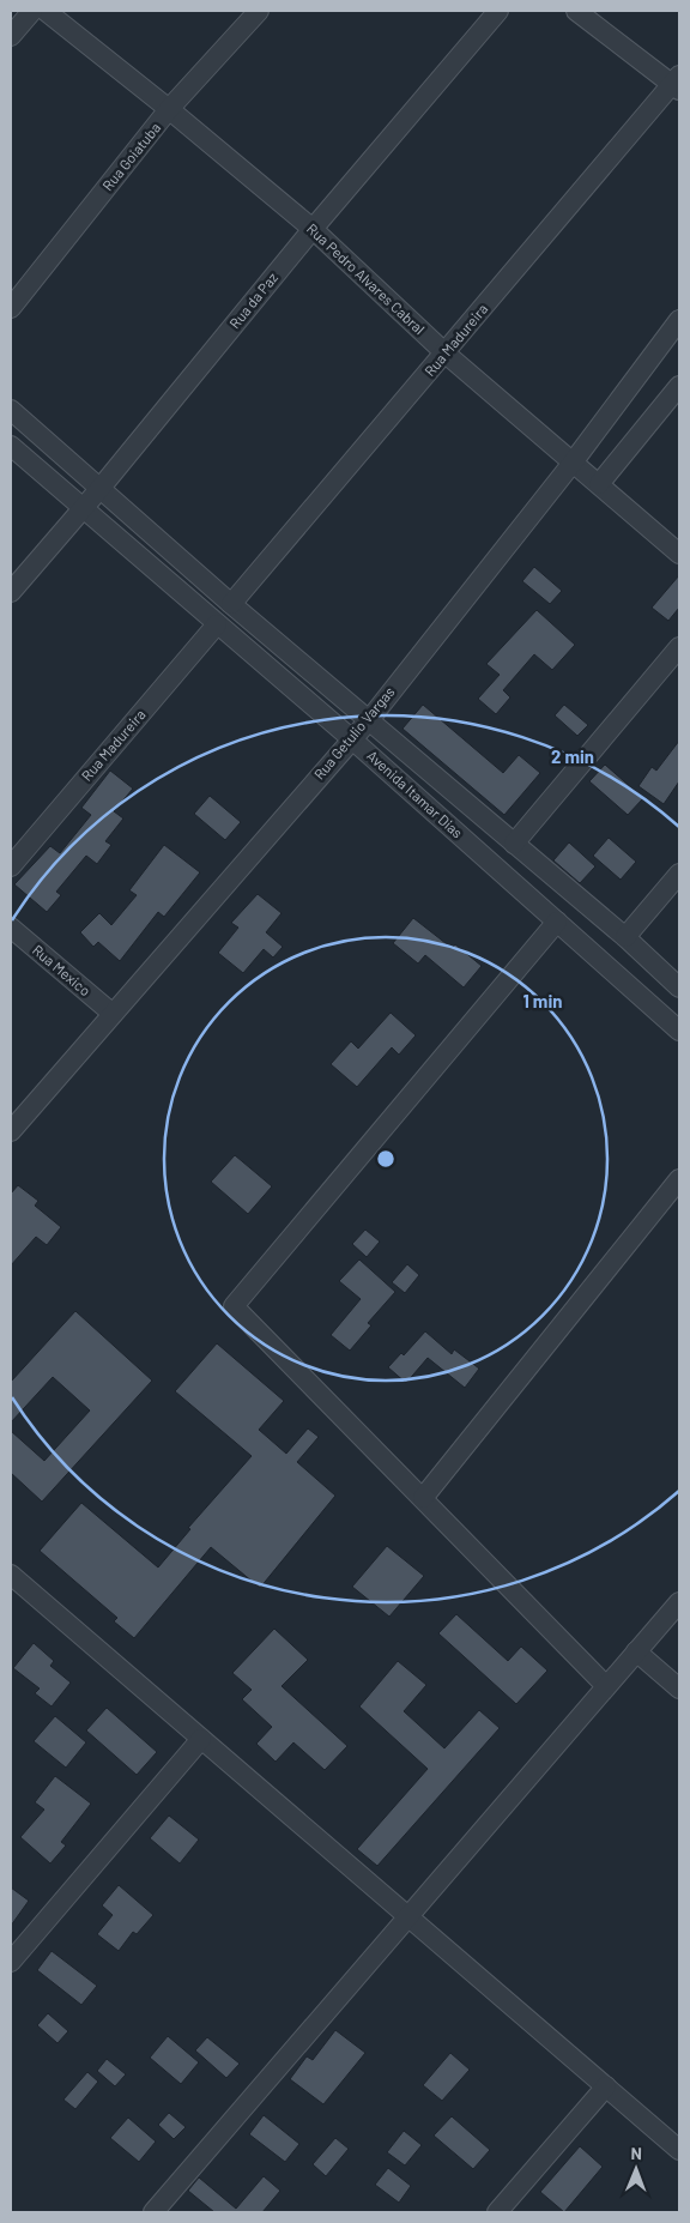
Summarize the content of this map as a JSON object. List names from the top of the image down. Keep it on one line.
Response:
{"streets":{"street":["Rua Goiatuba","Rua Pedro Alvares Cabral","Rua da Paz","Rua Madureira","Rua Getulio Vargas","Avenida Itamar Dias","Rua Mexico"]},"crossings":[["Rua Goiatuba","Rua Pedro Alvares Cabral"],["Rua Pedro Alvares Cabral","Rua da Paz"],["Rua Pedro Alvares Cabral","Rua Madureira"],["Rua Pedro Alvares Cabral","Rua Getulio Vargas"],["Rua da Paz","Avenida Itamar Dias"],["Rua Madureira","Avenida Itamar Dias"],["Rua Getulio Vargas","Avenida Itamar Dias"],["Rua Getulio Vargas","Rua Mexico"]],"north":"top","rings":["2 min","1 min"]}
